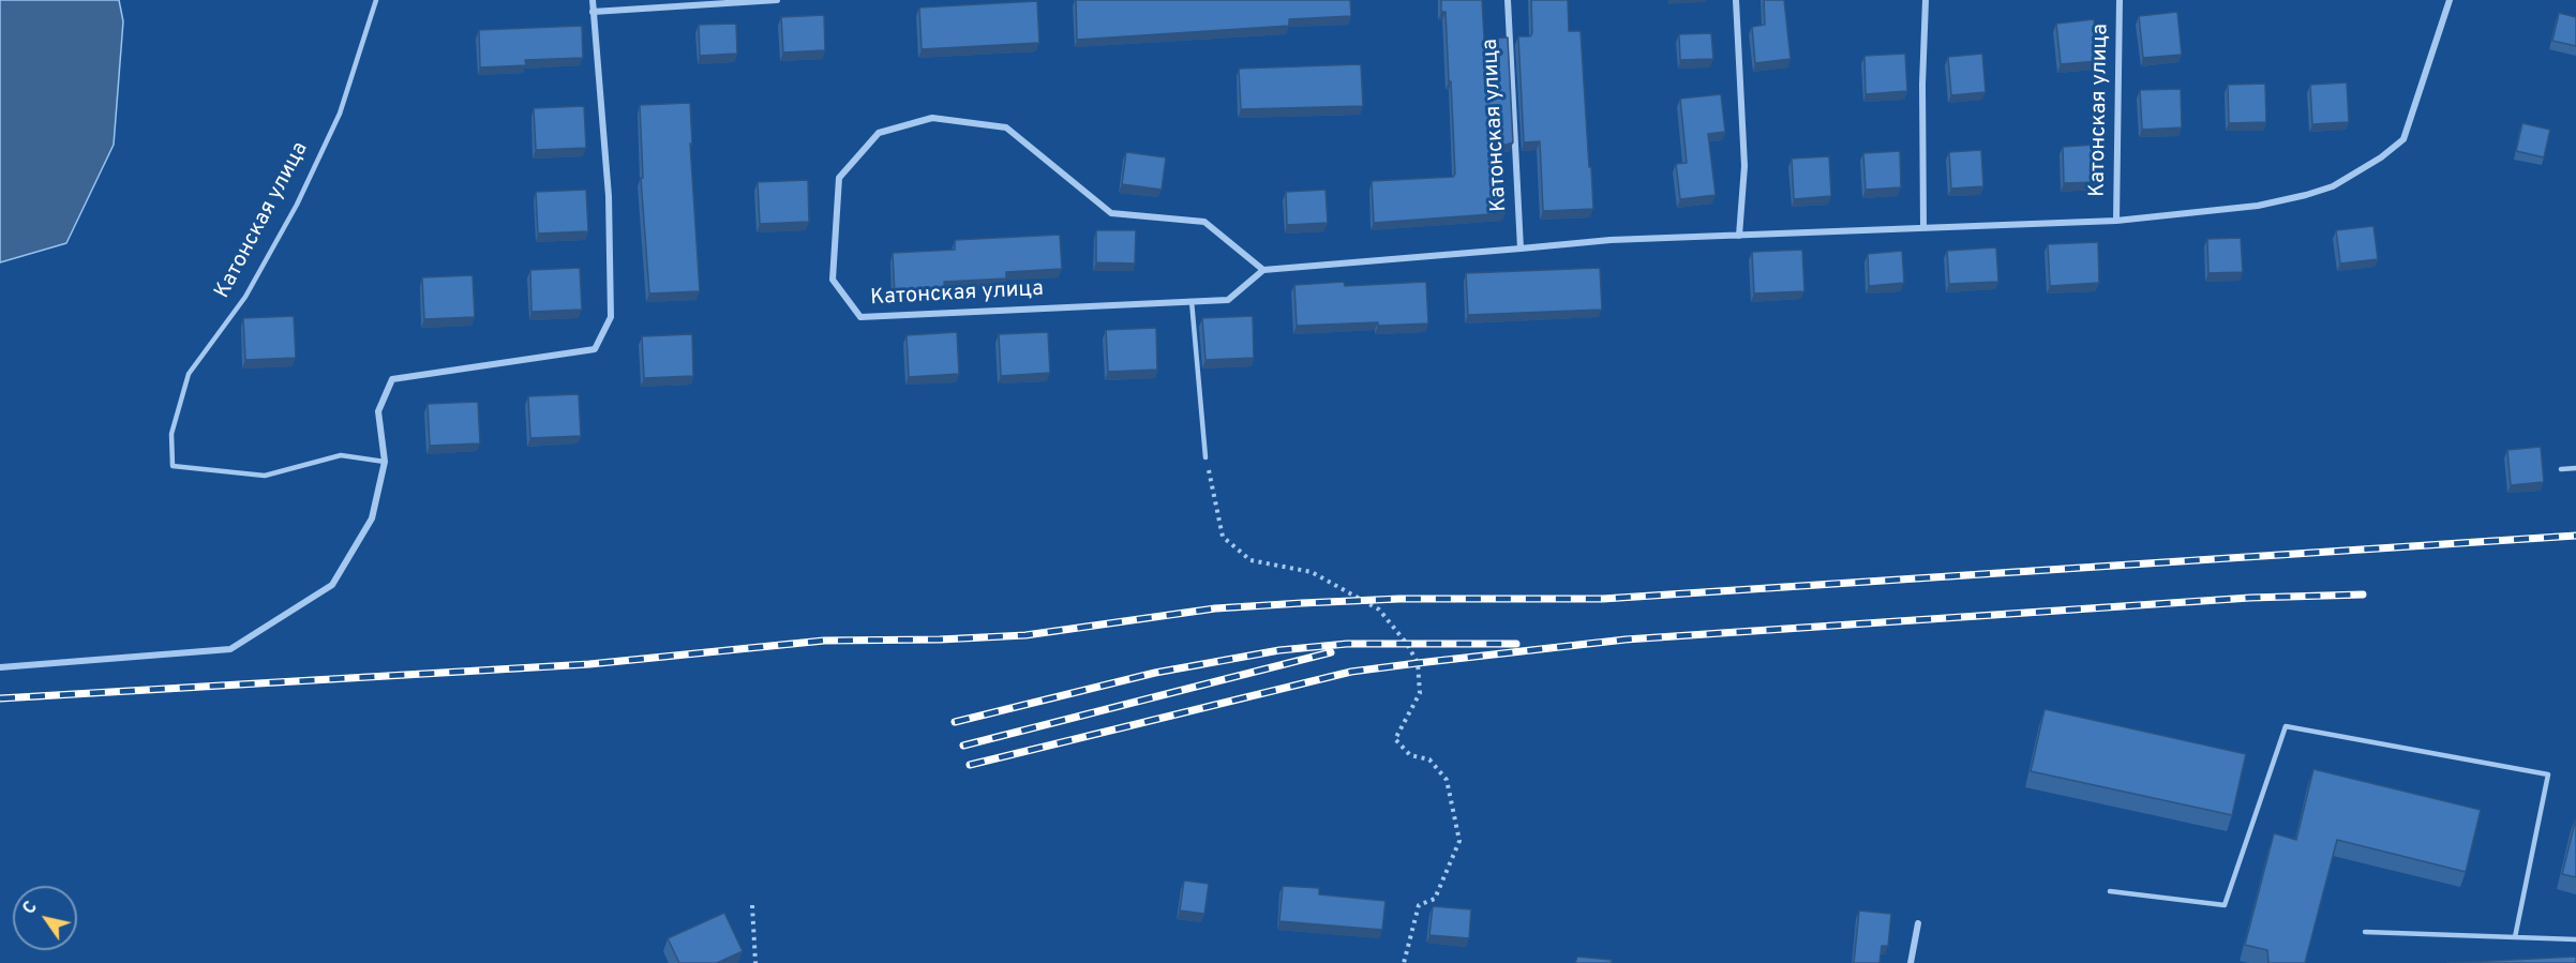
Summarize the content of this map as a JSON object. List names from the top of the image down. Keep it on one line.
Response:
{"streets":{"street":["Катонская улица"]},"north":"top left"}
